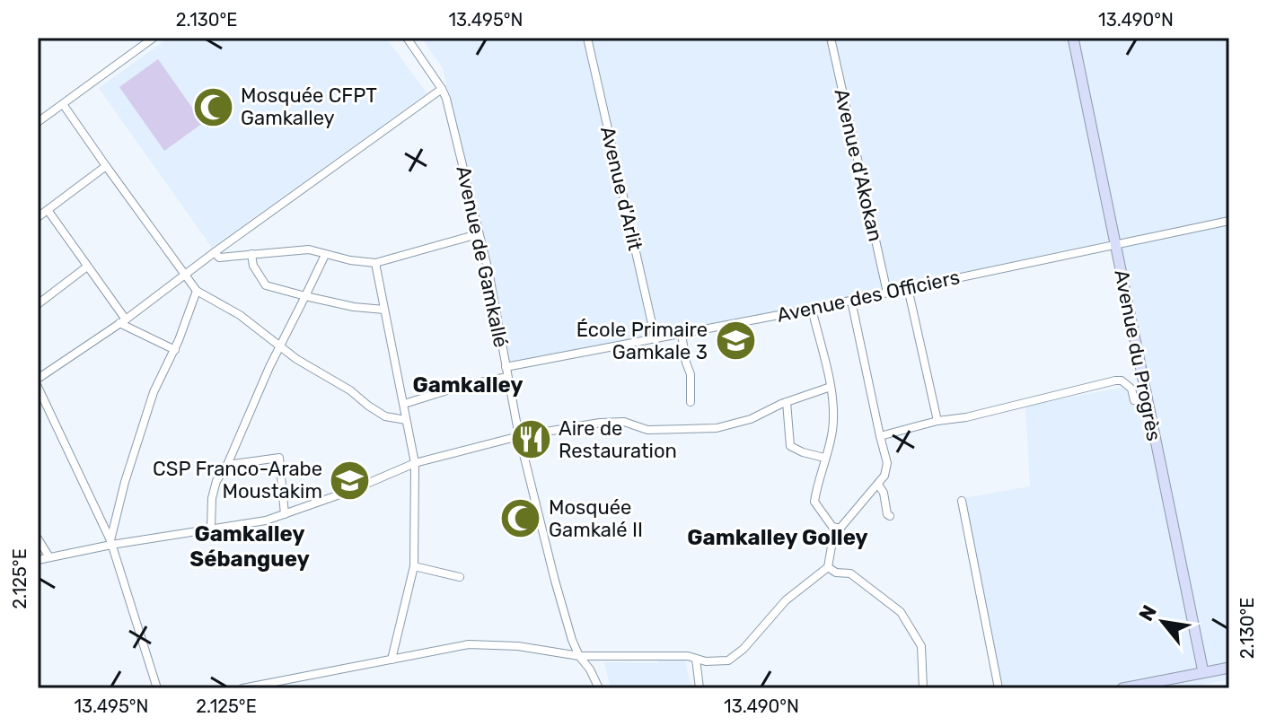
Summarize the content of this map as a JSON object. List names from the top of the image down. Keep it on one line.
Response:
{"streets":{"street":["Avenue d'Akokan","Avenue d'Arlit","Avenue de Gamkallé","Avenue des Officiers","Avenue du Progrès"]},"crossings":[["Avenue d'Akokan","Avenue des Officiers"],["Avenue d'Arlit","Avenue des Officiers"],["Avenue de Gamkallé","Avenue des Officiers"],["Avenue des Officiers","Avenue du Progrès"]],"districts":["Gamkalley","Gamkalley Sébanguey","Gamkalley Golley"],"places":{"mosque":["Mosquée CFPT Gamkalley","Mosquée Gamkalé II"],"school or university":["École Primaire Gamkale 3","CSP Franco-Arabe Moustakim"],"restaurant":["Aire de Restauration"]},"north":"top left","coordinates":["2.130°E","13.495°N","13.490°N","2.125°E"]}
